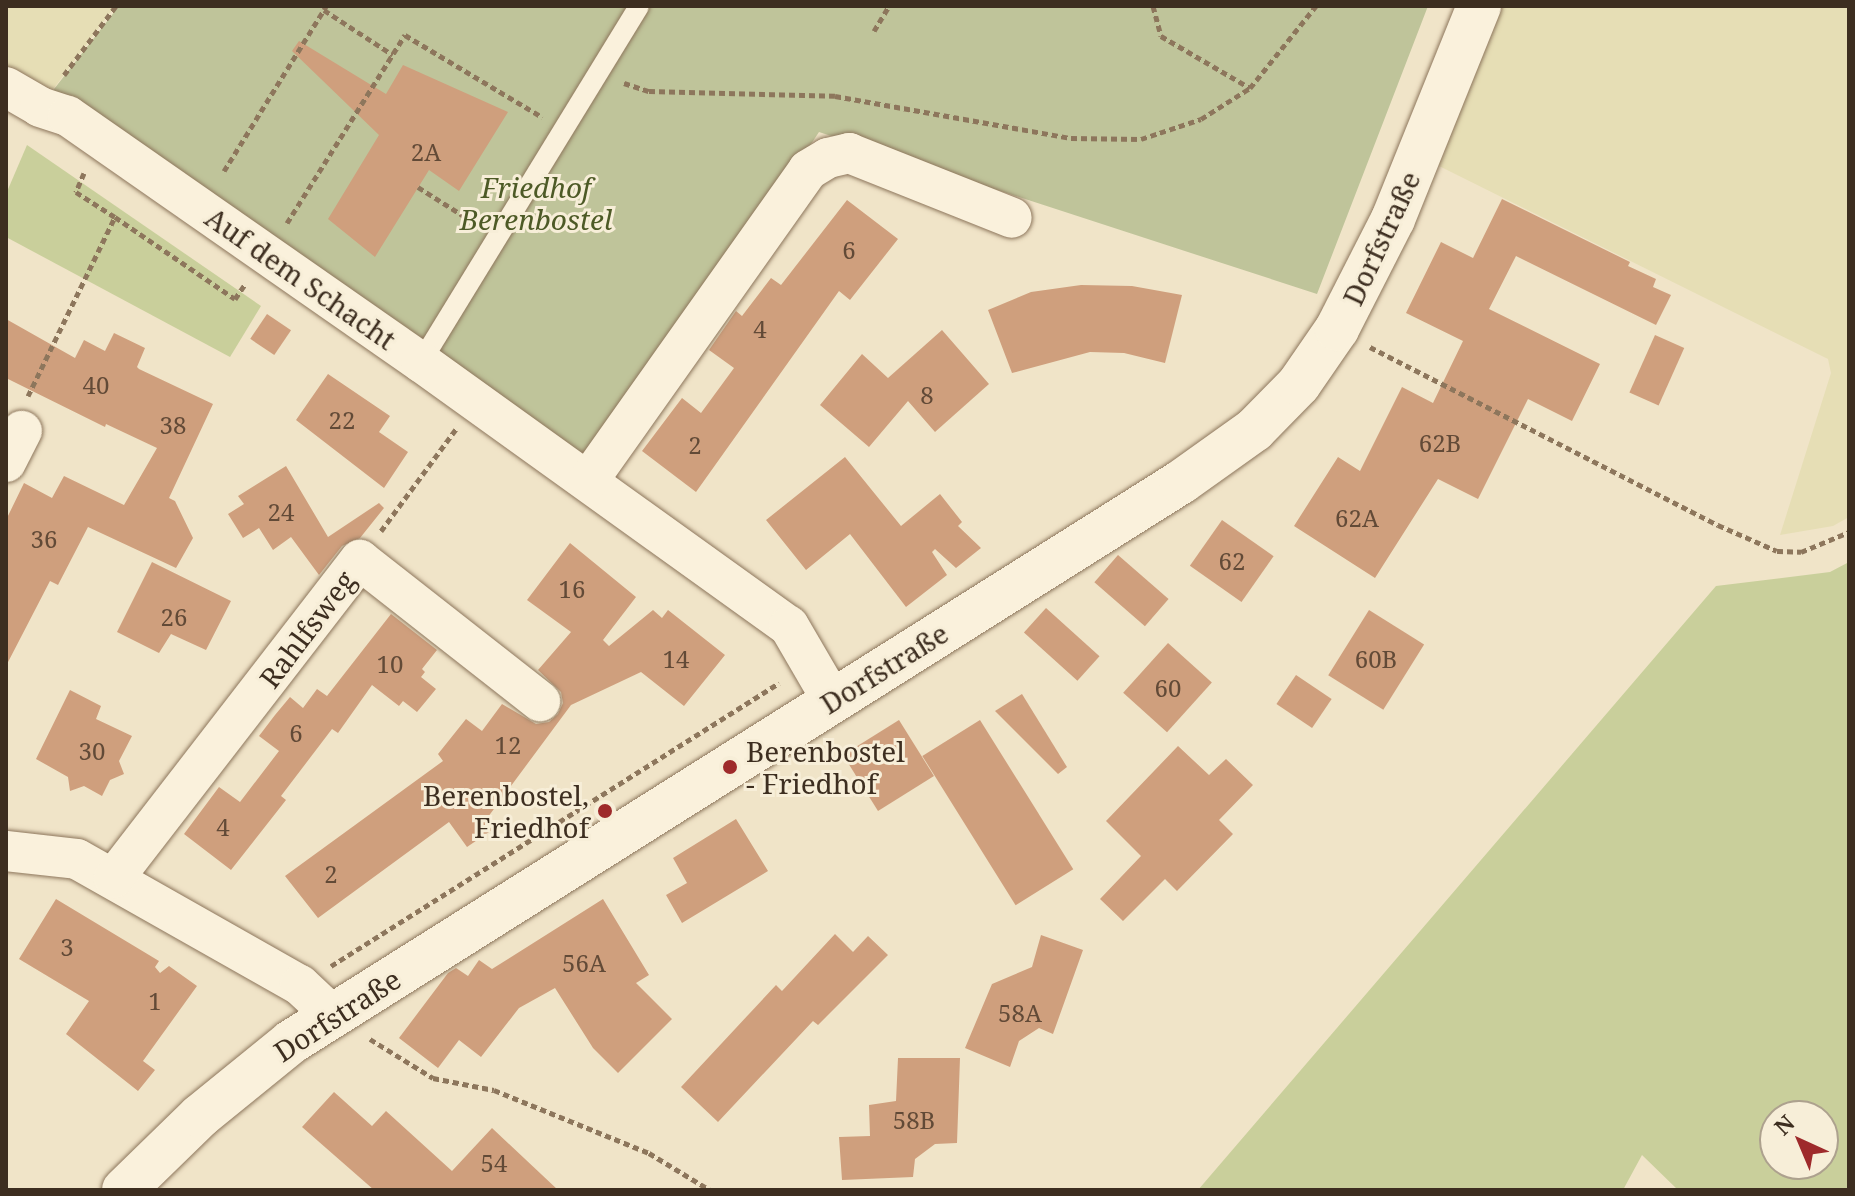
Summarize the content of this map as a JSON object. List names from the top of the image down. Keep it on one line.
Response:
{"streets":{"street":["Dorfstraße","Auf dem Schacht","Rahlfsweg"]},"crossings":[["Dorfstraße","Auf dem Schacht"]],"parks":["Friedhof Berenbostel"],"places":["Berenbostel - Friedhof","Berenbostel, Friedhof"],"house_numbers":["2A","6","4","40","8","22","38","62B","2","24","62A","36","62","16","26","14","60B","10","60","6","12","30","4","2","3","56A","1","58A","58B","54"],"north":"top left"}
